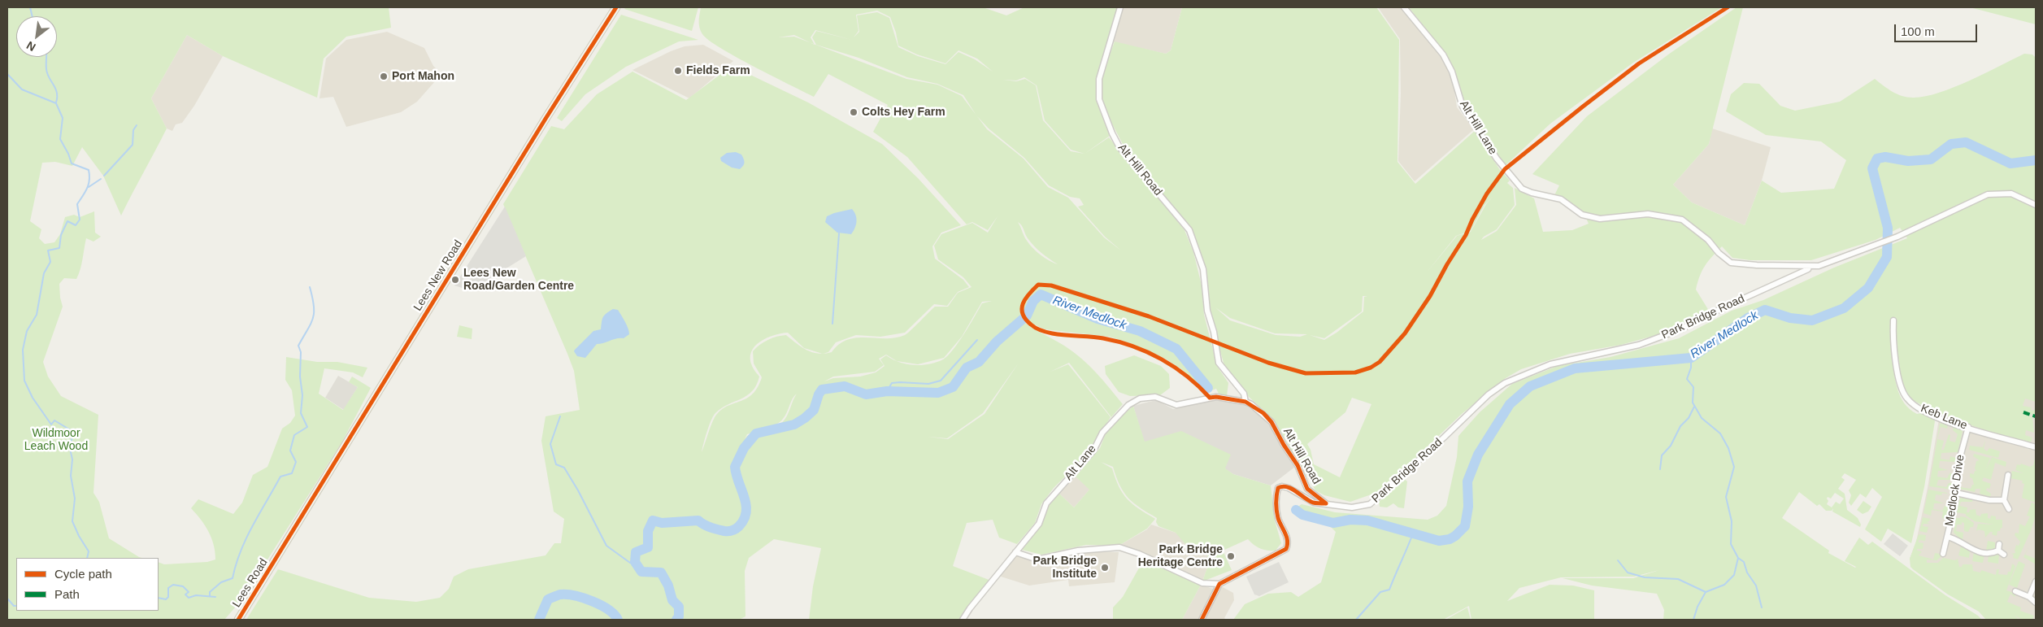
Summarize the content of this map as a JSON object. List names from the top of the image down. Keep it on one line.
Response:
{"streets":{"main road":["Lees New Road","Lees Road"],"street":["Alt Hill Lane","Alt Hill Road","Park Bridge Road","Keb Lane","Alt Lane","Medlock Drive"]},"crossings":[["Alt Hill Lane","Park Bridge Road"],["Alt Hill Road","Park Bridge Road"],["Alt Hill Road","Alt Lane"],["Lees New Road","Lees Road"],["Keb Lane","Medlock Drive"]],"water":["River Medlock"],"parks":["Wildmoor Leach Wood"],"places":["Fields Farm","Port Mahon","Colts Hey Farm","Lees New Road/Garden Centre","Park Bridge Heritage Centre","Park Bridge Institute"],"legend":["Cycle path","Path"],"scale_bar":"100 m","north":"bottom left"}
